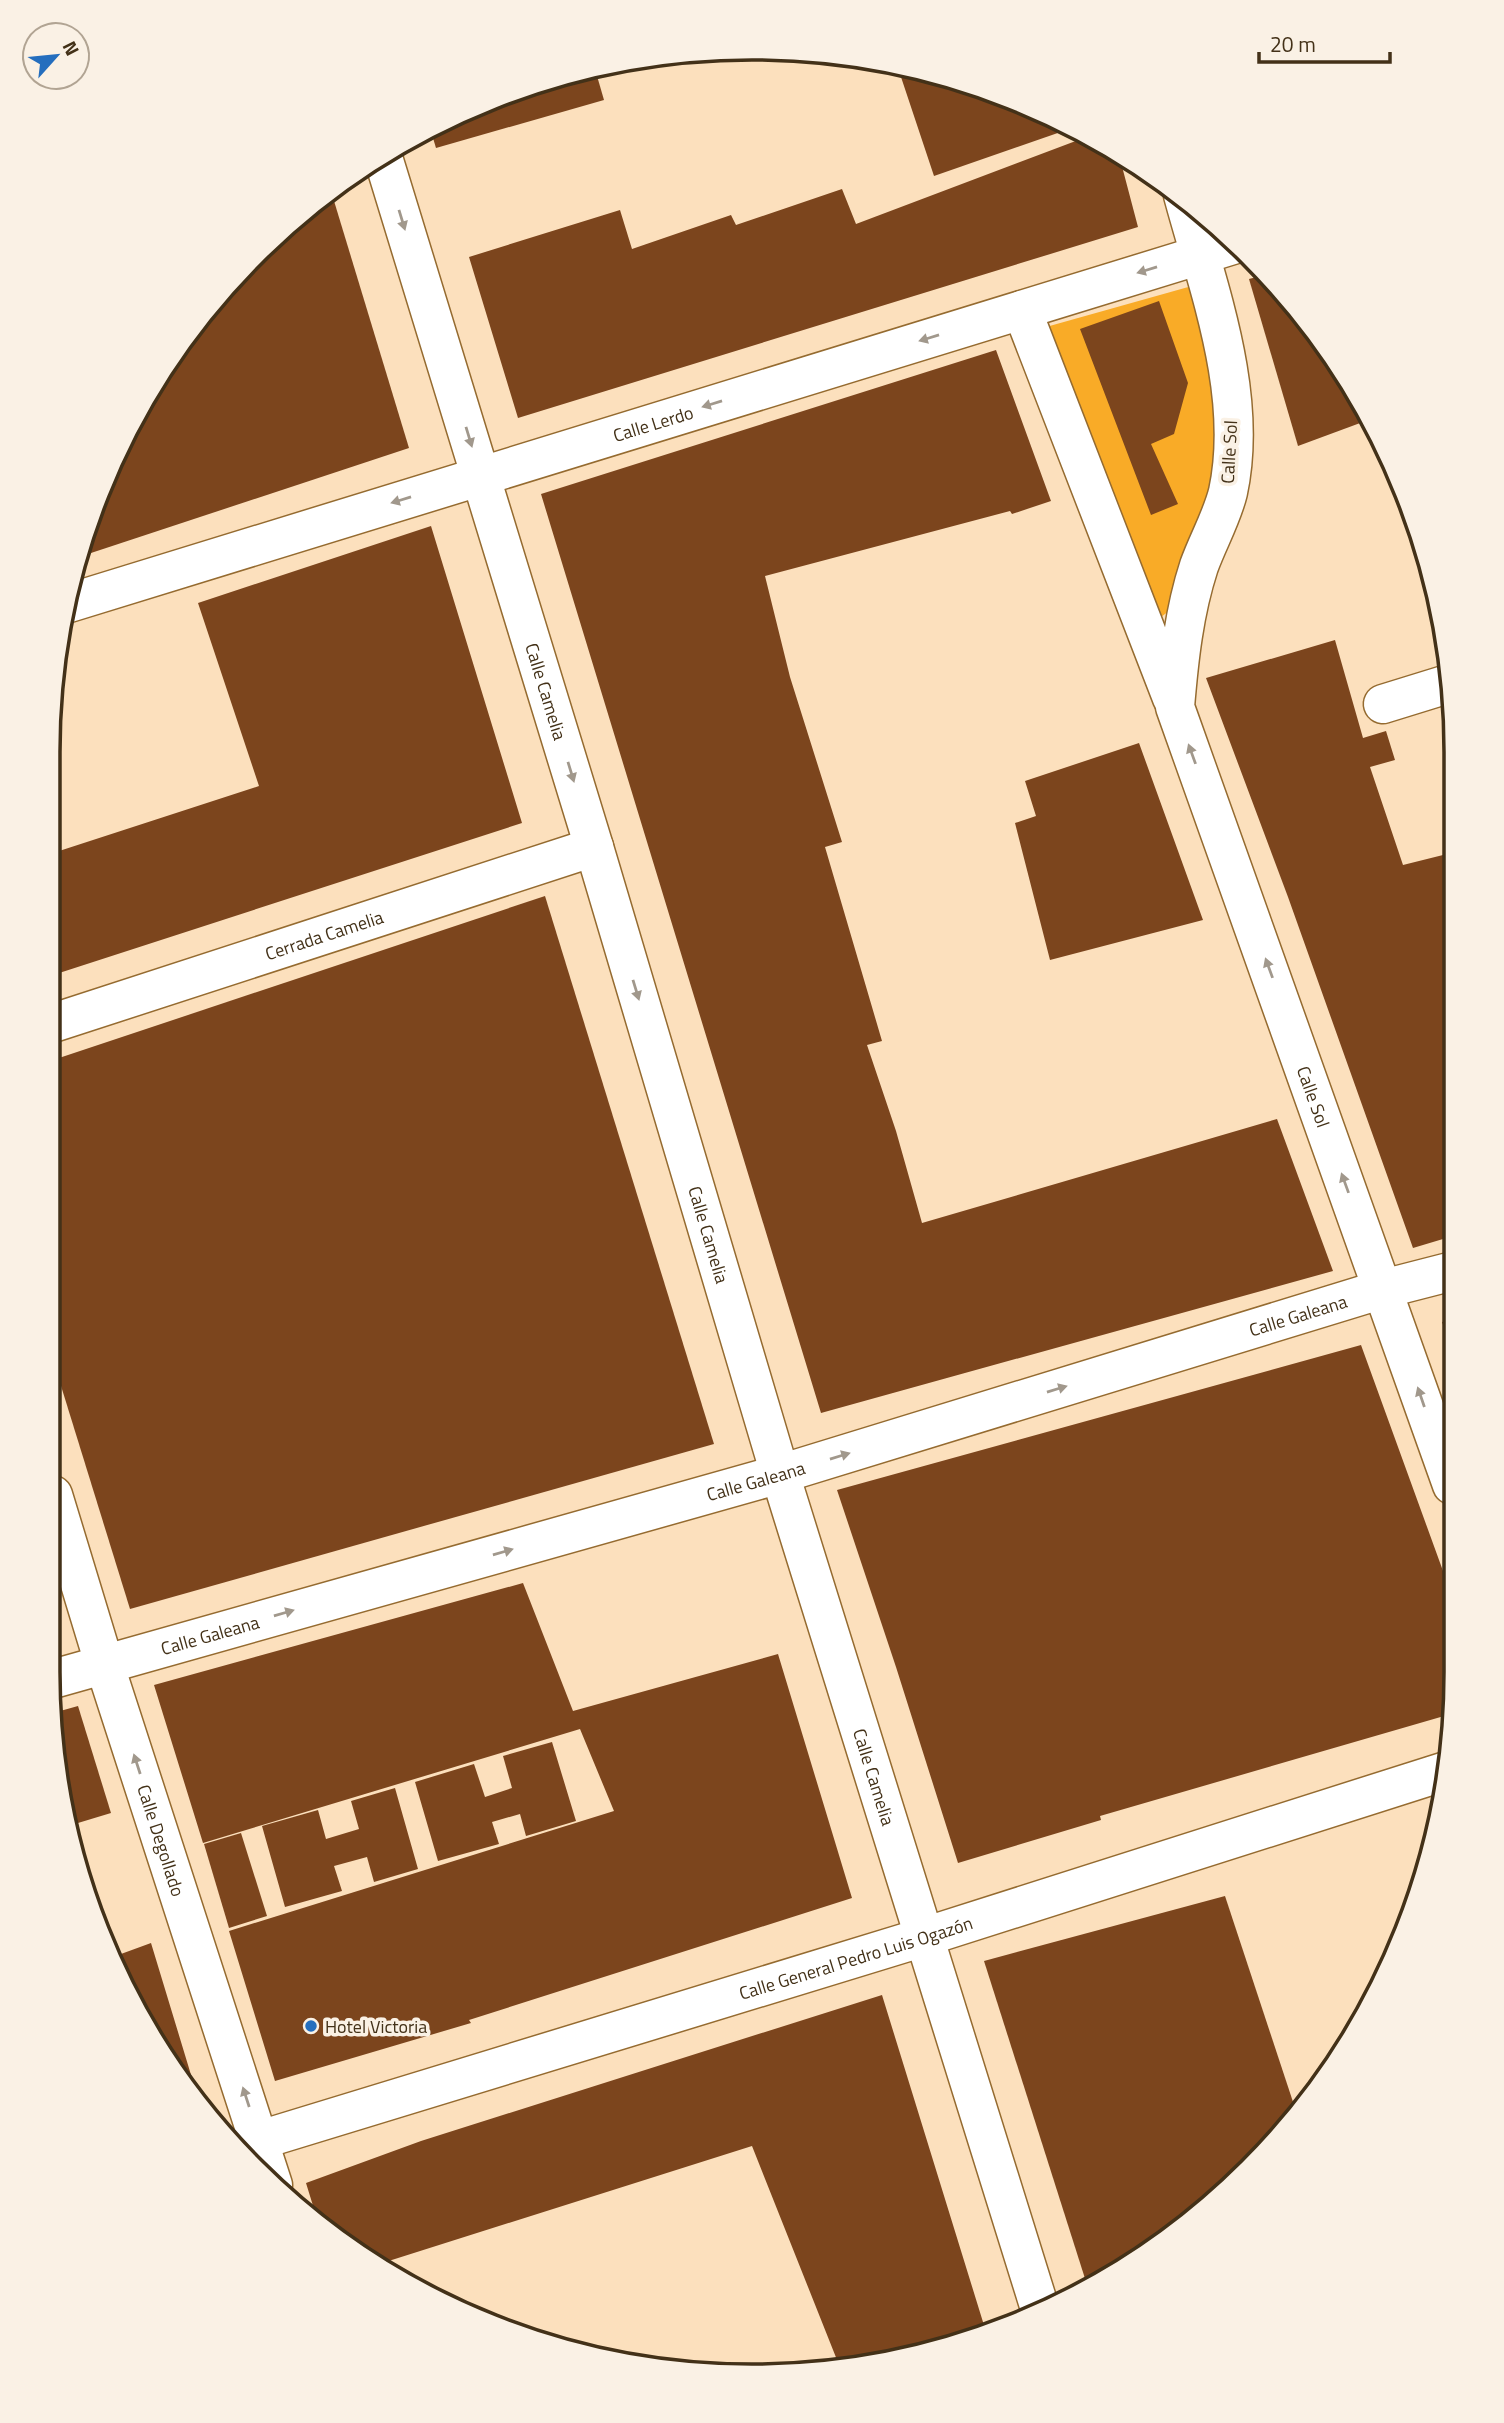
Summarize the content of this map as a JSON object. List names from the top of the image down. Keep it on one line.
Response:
{"streets":{"street":["Calle Lerdo","Calle Sol","Calle Camelia","Cerrada Camelia","Calle Galeana","Calle Degollado","Calle General Pedro Luis Ogazón"]},"crossings":[["Calle Lerdo","Calle Sol"],["Calle Lerdo","Calle Camelia"],["Calle Sol","Calle Galeana"],["Calle Camelia","Cerrada Camelia"],["Calle Camelia","Calle Galeana"],["Calle Camelia","Calle General Pedro Luis Ogazón"],["Calle Galeana","Calle Degollado"],["Calle Degollado","Calle General Pedro Luis Ogazón"]],"one_way":["Calle Lerdo","Calle Sol","Calle Camelia","Calle Galeana","Calle Degollado"],"places":["Hotel Victoria"],"scale_bar":"20 m","north":"top right"}
